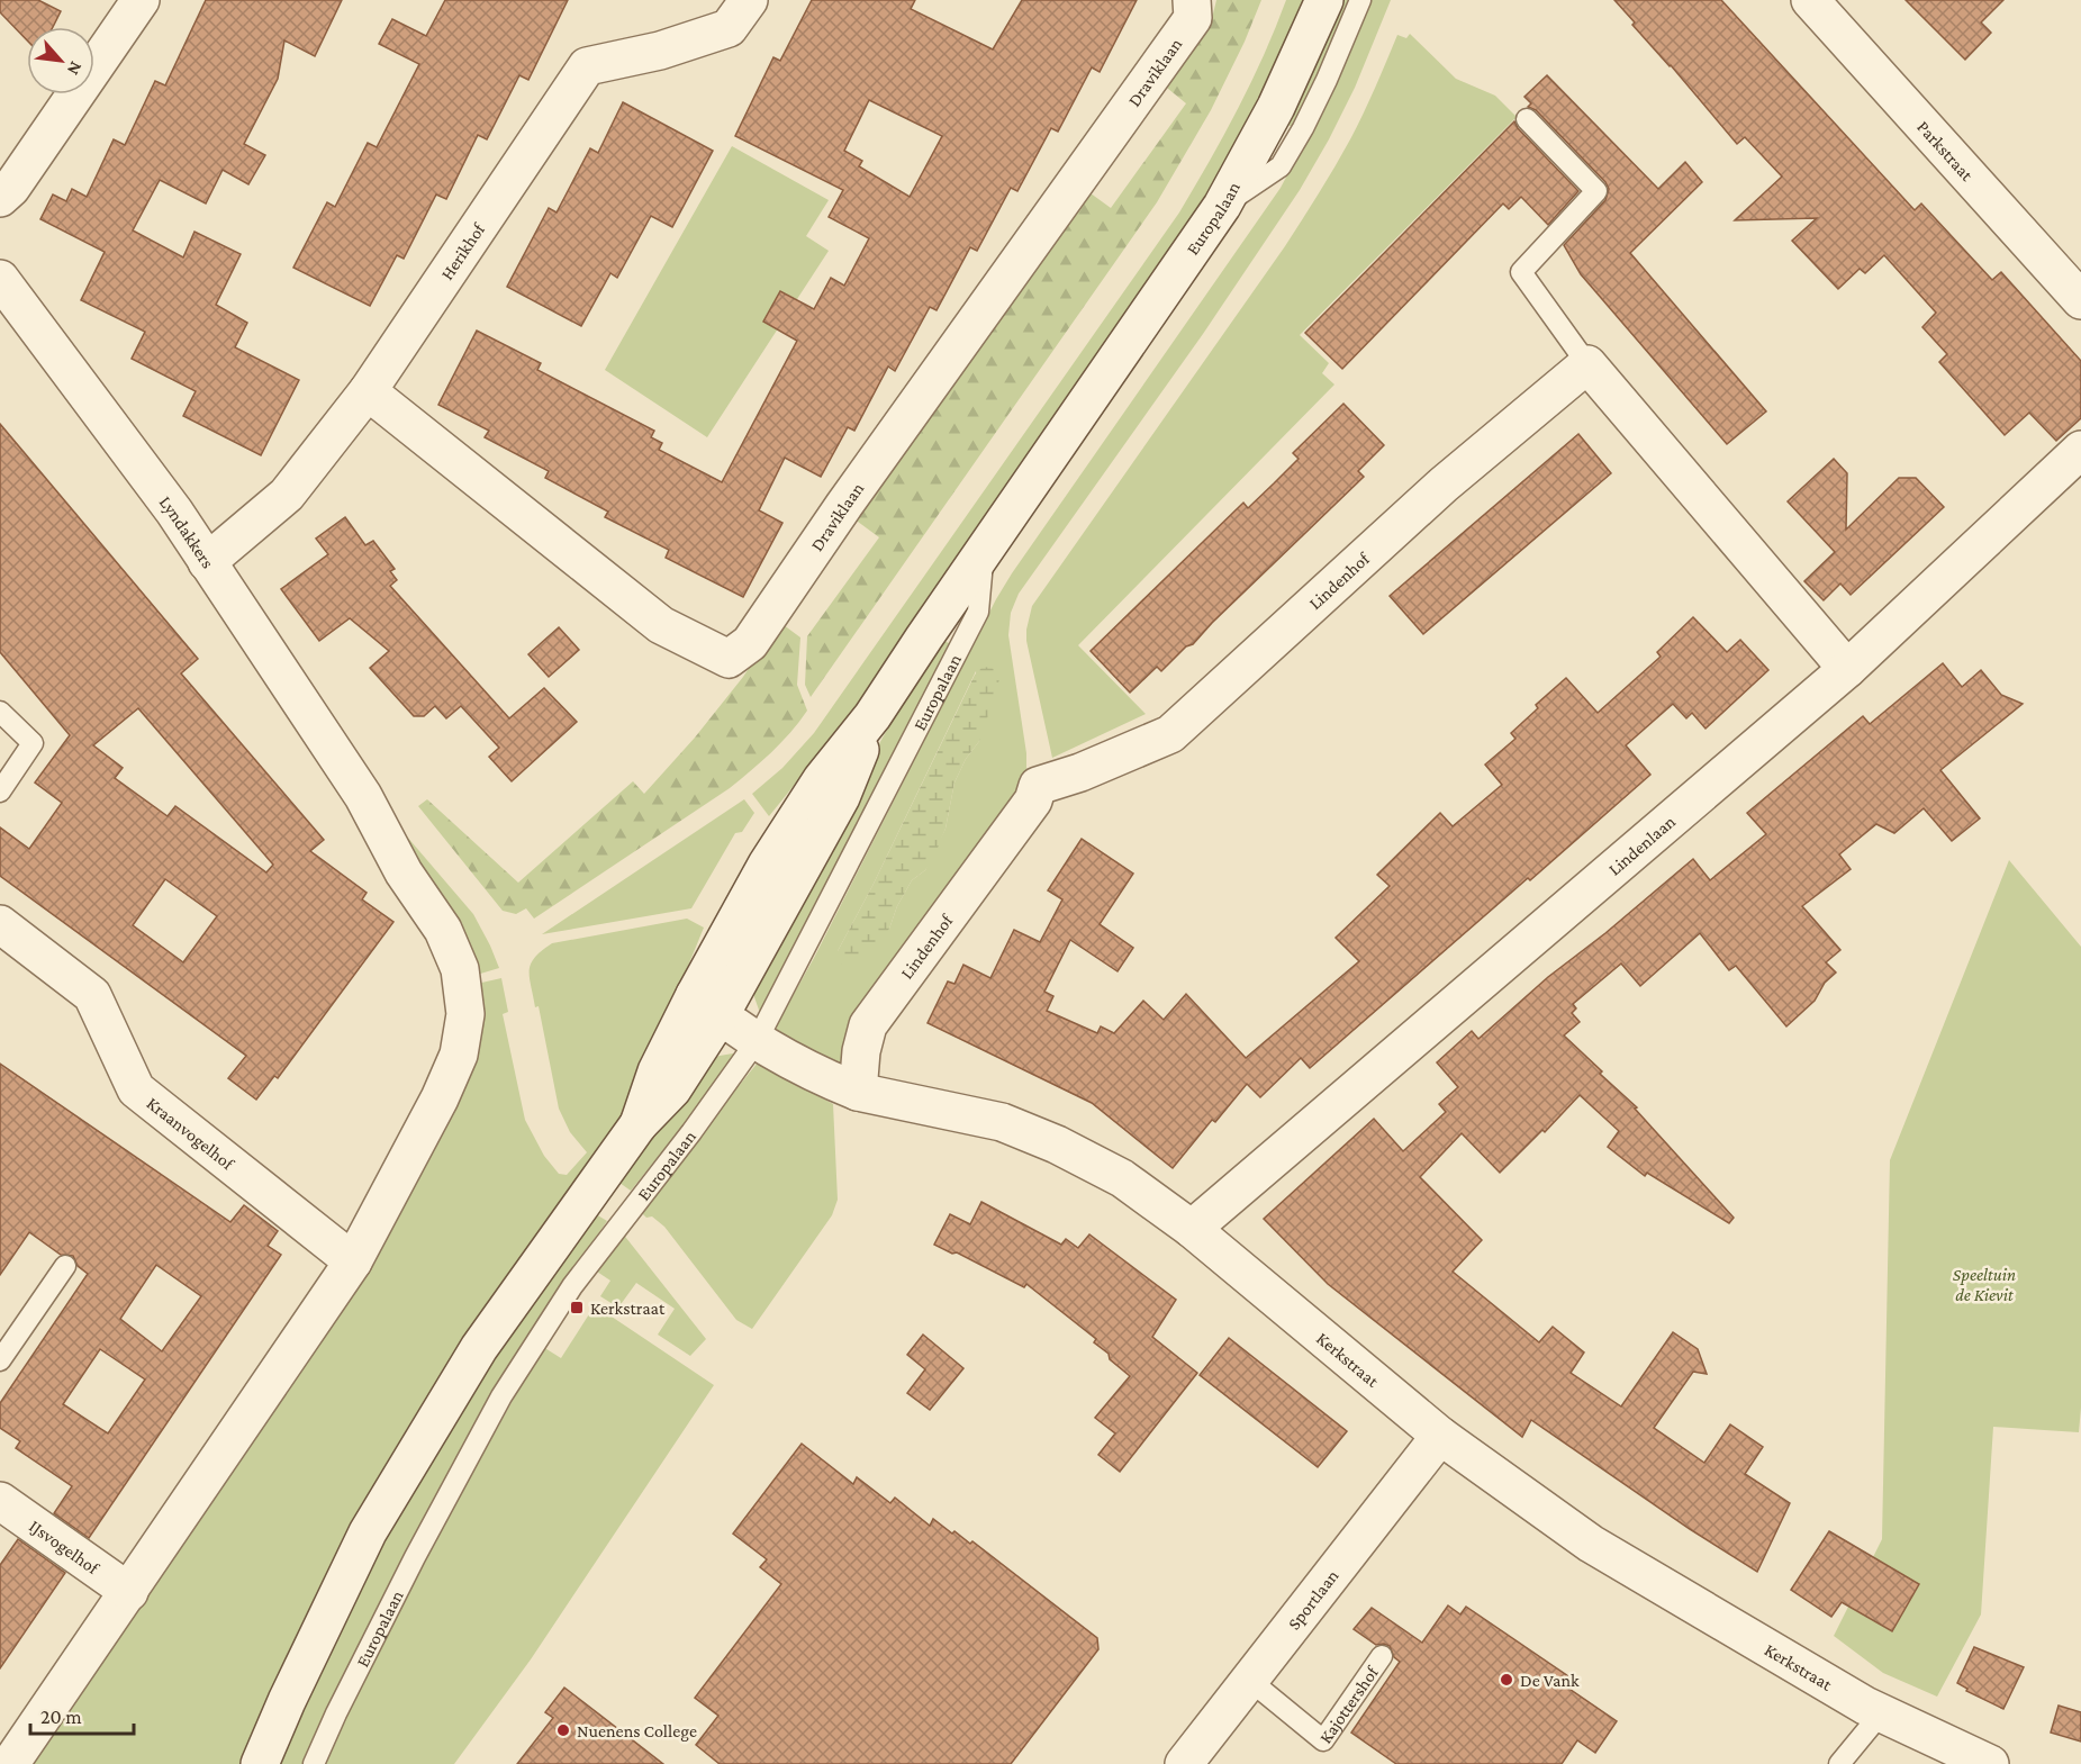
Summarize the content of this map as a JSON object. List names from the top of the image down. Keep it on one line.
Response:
{"streets":{"street":["Draviklaan","Parkstraat","Europalaan","Herikhof","Lyndakkers","Lindenhof","Lindenlaan","Kraanvogelhof","Kerkstraat","IJsvogelhof","Sportlaan"],"lane":["Kajottershof"]},"crossings":[["Draviklaan","Herikhof"],["Europalaan","Kerkstraat"],["Herikhof","Lyndakkers"],["Lyndakkers","Kraanvogelhof"],["Lindenhof","Kerkstraat"],["Lindenlaan","Kerkstraat"],["Kerkstraat","Sportlaan"],["Sportlaan","Kajottershof"]],"parks":["Speeltuin de Kievit"],"places":{"transit":["Kerkstraat"],"other":["De Vank","Nuenens College"]},"scale_bar":"20 m","north":"bottom right"}
